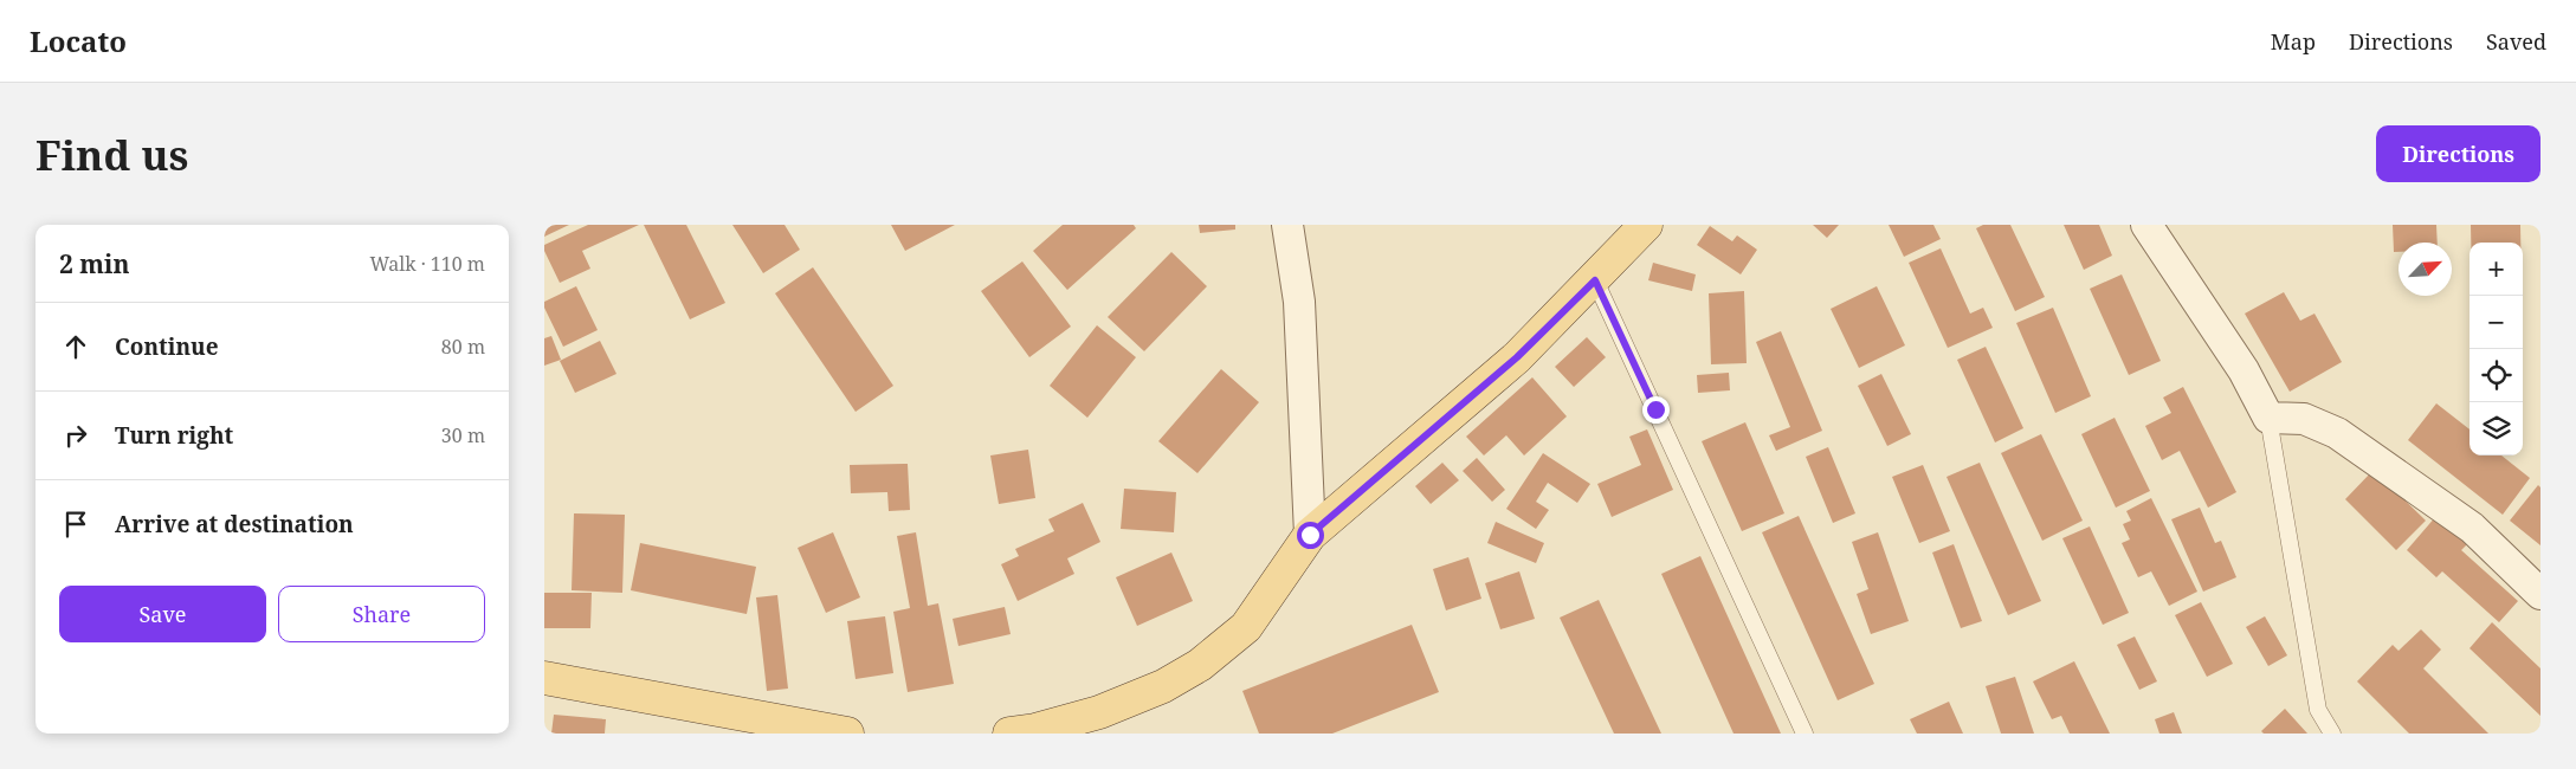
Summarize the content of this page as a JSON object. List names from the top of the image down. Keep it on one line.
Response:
{"north":"top right","page":{"header":"Locato","nav":["Map","Directions","Saved"],"buttons":["Directions",["Save","Share"]],"title":"Find us","heading":["2 min","Walk · 110 m"],"map_buttons":["+","−"],"list":[["Continue","80 m"],["Turn right","30 m"],"Arrive at destination"]}}
